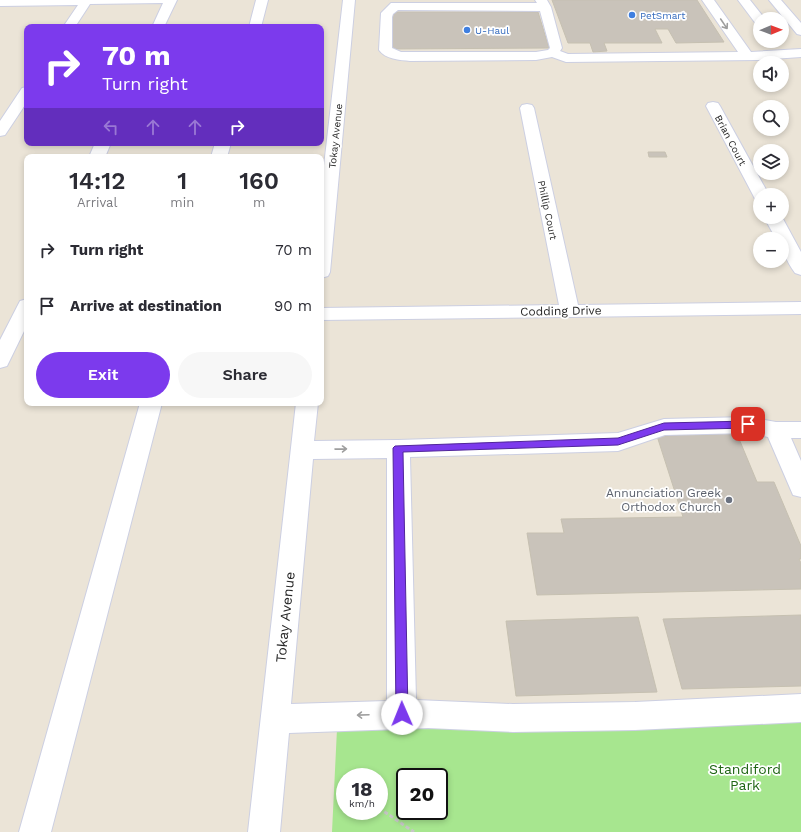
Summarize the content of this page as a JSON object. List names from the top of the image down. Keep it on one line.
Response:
{"streets":{"street":["Tokay Avenue","Brian Court","Phillip Court","Codding Drive"]},"crossings":[["Phillip Court","Codding Drive"]],"parks":["Standiford Park"],"places":["PetSmart","U-Haul","Annunciation Greek Orthodox Church"],"north":"right","page":{"map_buttons":["+","−"],"turn":["70 m","Turn right"],"eta":["14:12","Arrival","1","min","160","m"],"list":[{"name":"Turn right","value":"70 m"},{"name":"Arrive at destination","value":"90 m"}],"buttons":["Exit","Share"],"speed":"18 km/h","limit":"20"}}
